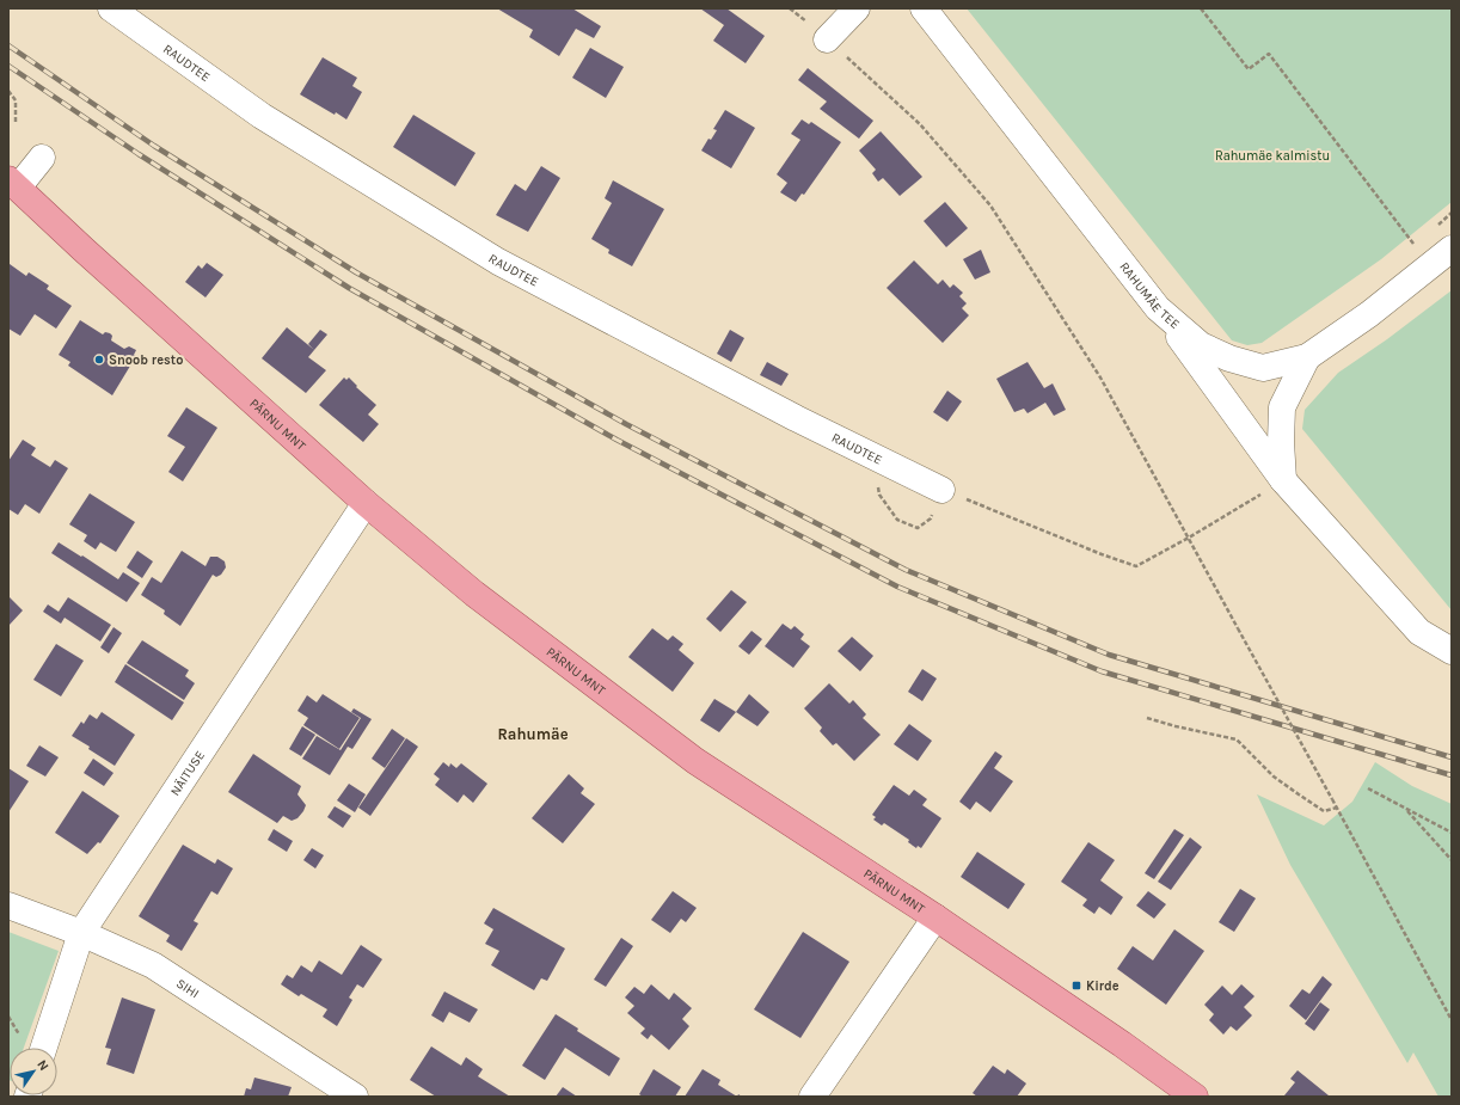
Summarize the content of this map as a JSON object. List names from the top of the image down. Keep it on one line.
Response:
{"streets":{"main road":["PÄRNU MNT"],"street":["RAUDTEE","RAHUMÄE TEE","NÄITUSE","SIHI"]},"crossings":[["PÄRNU MNT","NÄITUSE"],["NÄITUSE","SIHI"]],"districts":["Rahumäe"],"parks":["Rahumäe kalmistu"],"places":{"other":["Snoob resto"],"transit":["Kirde"]},"north":"top right"}
